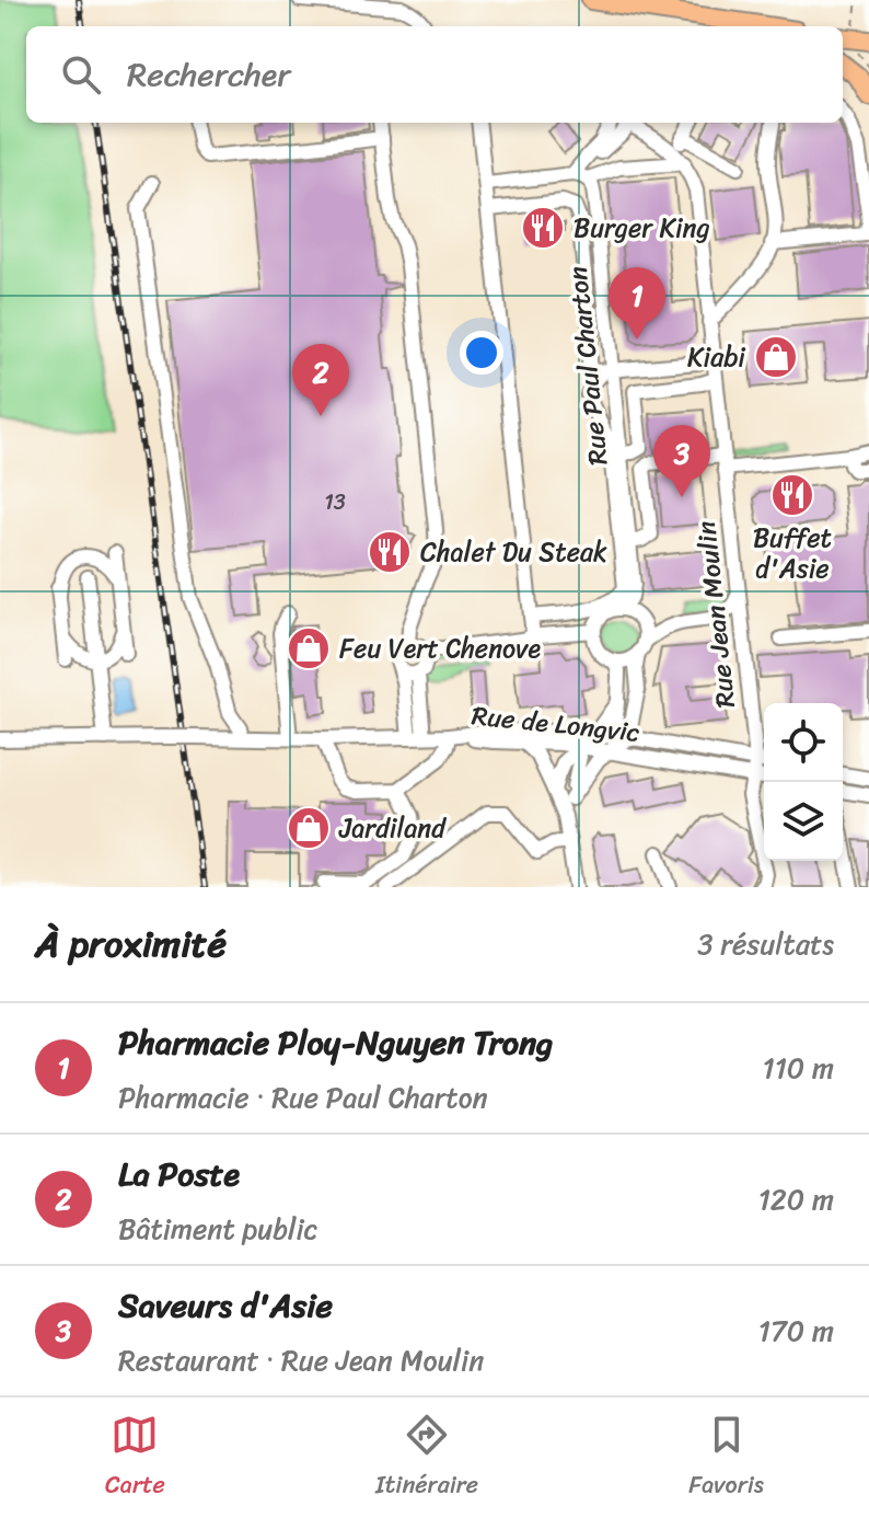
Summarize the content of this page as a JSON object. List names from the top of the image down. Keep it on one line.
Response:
{"streets":{"street":["Rue Paul Charton","Rue Jean Moulin","Rue de Longvic"]},"crossings":[["Rue Jean Moulin","Rue de Longvic"]],"places":{"restaurant":["Burger King","Buffet d'Asie","Chalet Du Steak"],"shop":["Kiabi","Feu Vert Chenove","Jardiland"]},"house_numbers":["13"],"page":{"search":"Rechercher","pins":["1","2","3"],"heading":["À proximité","3 résultats"],"list":[{"mark":"1","name":"Pharmacie Ploy-Nguyen Trong","note":"Pharmacie · Rue Paul Charton","value":"110 m"},{"mark":"2","name":"La Poste","note":"Bâtiment public","value":"120 m"},{"mark":"3","name":"Saveurs d'Asie","note":"Restaurant · Rue Jean Moulin","value":"170 m"}],"nav":["Carte","Itinéraire","Favoris"]}}
